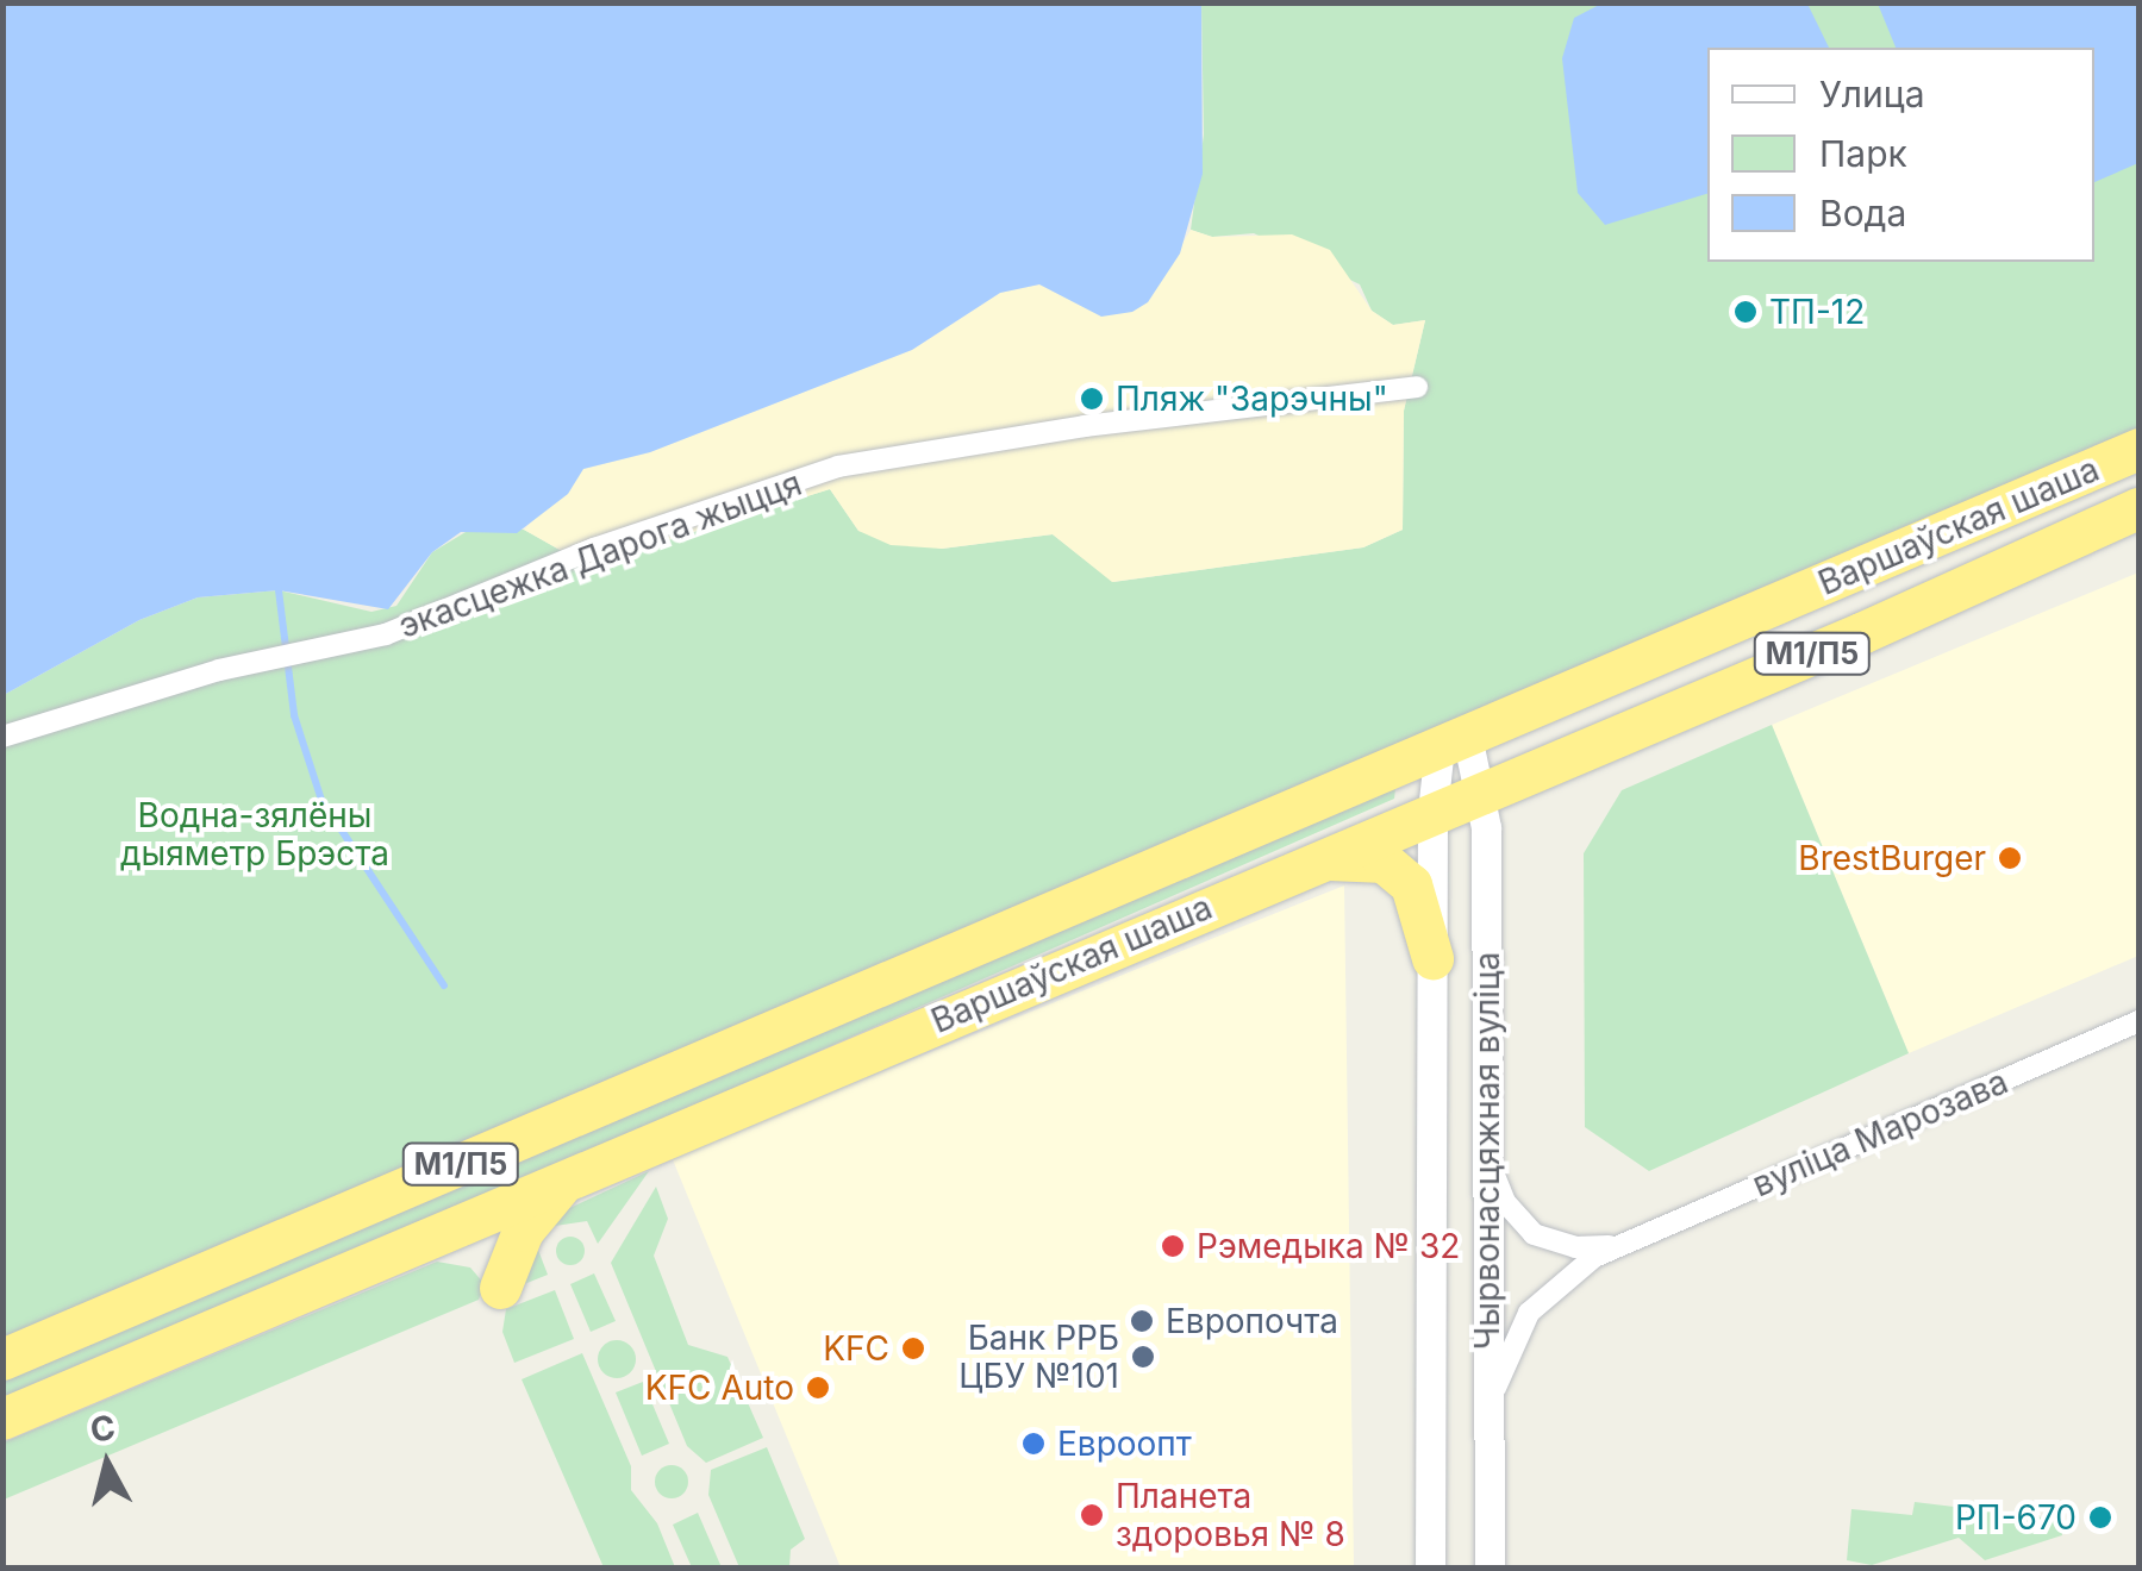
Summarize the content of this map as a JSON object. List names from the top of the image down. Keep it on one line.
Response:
{"streets":{"highway":["Варшаўская шаша","М1/П5"],"main road":["Чырвонасцяжная вуліца"],"street":["экасцежка Дарога жыцця","вуліца Марозава"]},"crossings":[["Варшаўская шаша","Чырвонасцяжная вуліца"],["вуліца Марозава","Чырвонасцяжная вуліца"]],"parks":["Водна-зялёны дыяметр Брэста"],"places":["ТП-12","Пляж \"Зарэчны\"","BrestBurger","Рэмедыка № 32","Европочта","KFC","Банк РРБ ЦБУ №101","KFC Auto","Евроопт","Планета здоровья № 8","РП-670"],"legend":["Улица","Парк","Вода"],"north":"top"}
